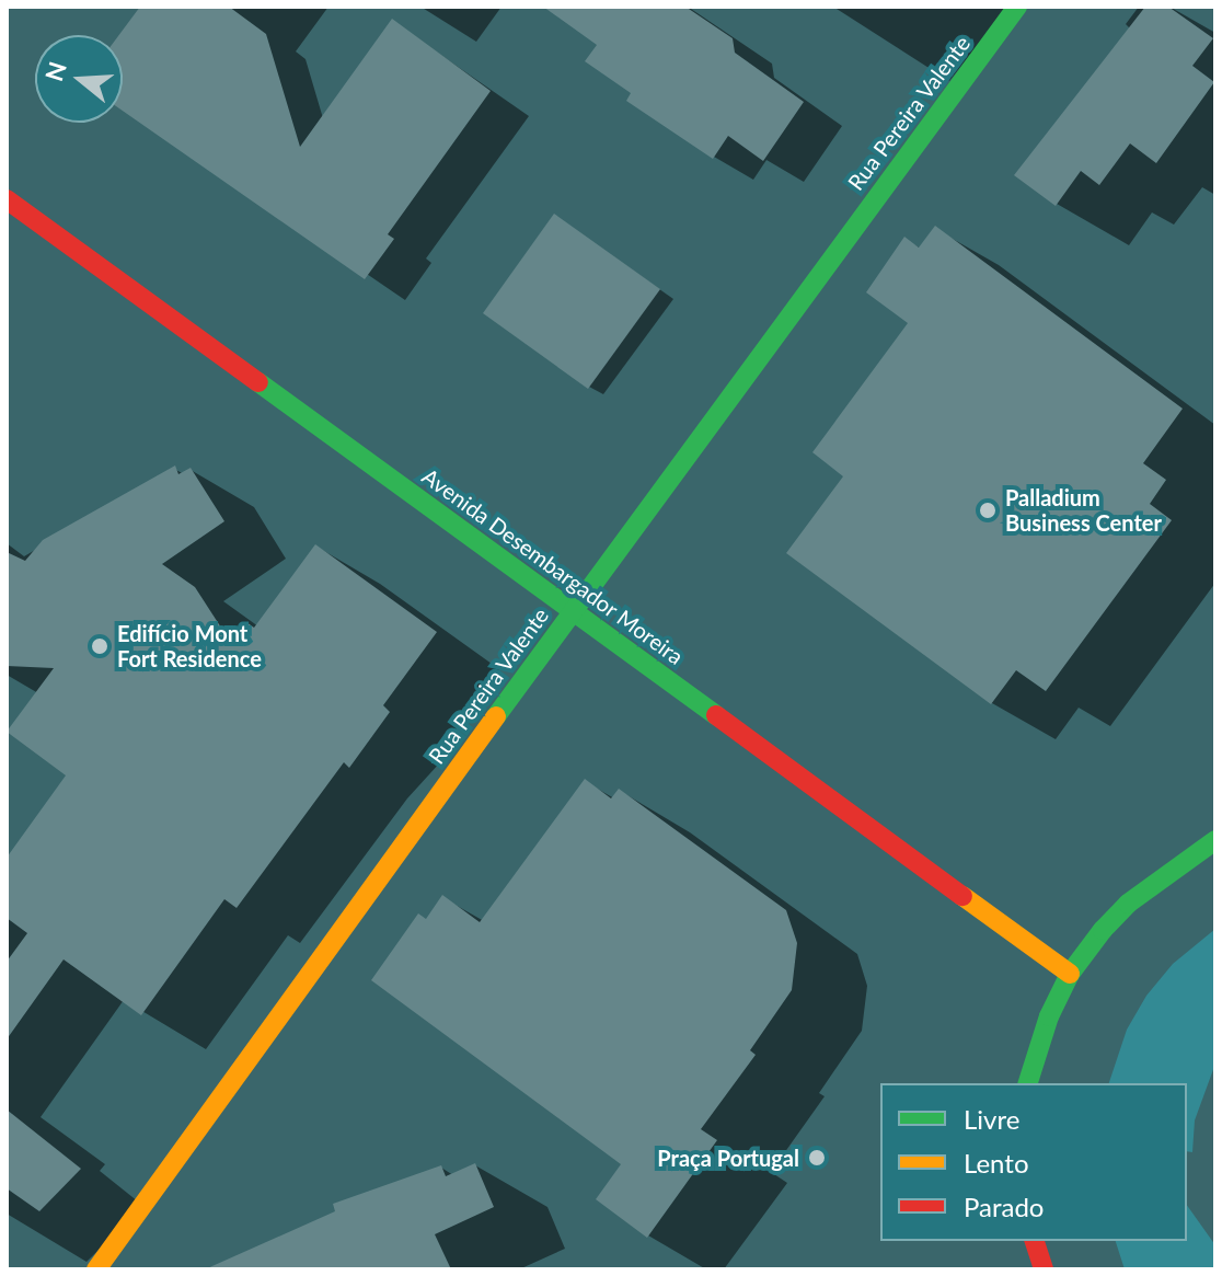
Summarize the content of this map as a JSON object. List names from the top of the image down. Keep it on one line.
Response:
{"streets":{"main road":["Rua Pereira Valente","Avenida Desembargador Moreira"]},"crossings":[["Rua Pereira Valente","Avenida Desembargador Moreira"]],"places":["Palladium Business Center","Edifício Mont Fort Residence","Praça Portugal"],"legend":["Livre","Lento","Parado"],"north":"left"}
